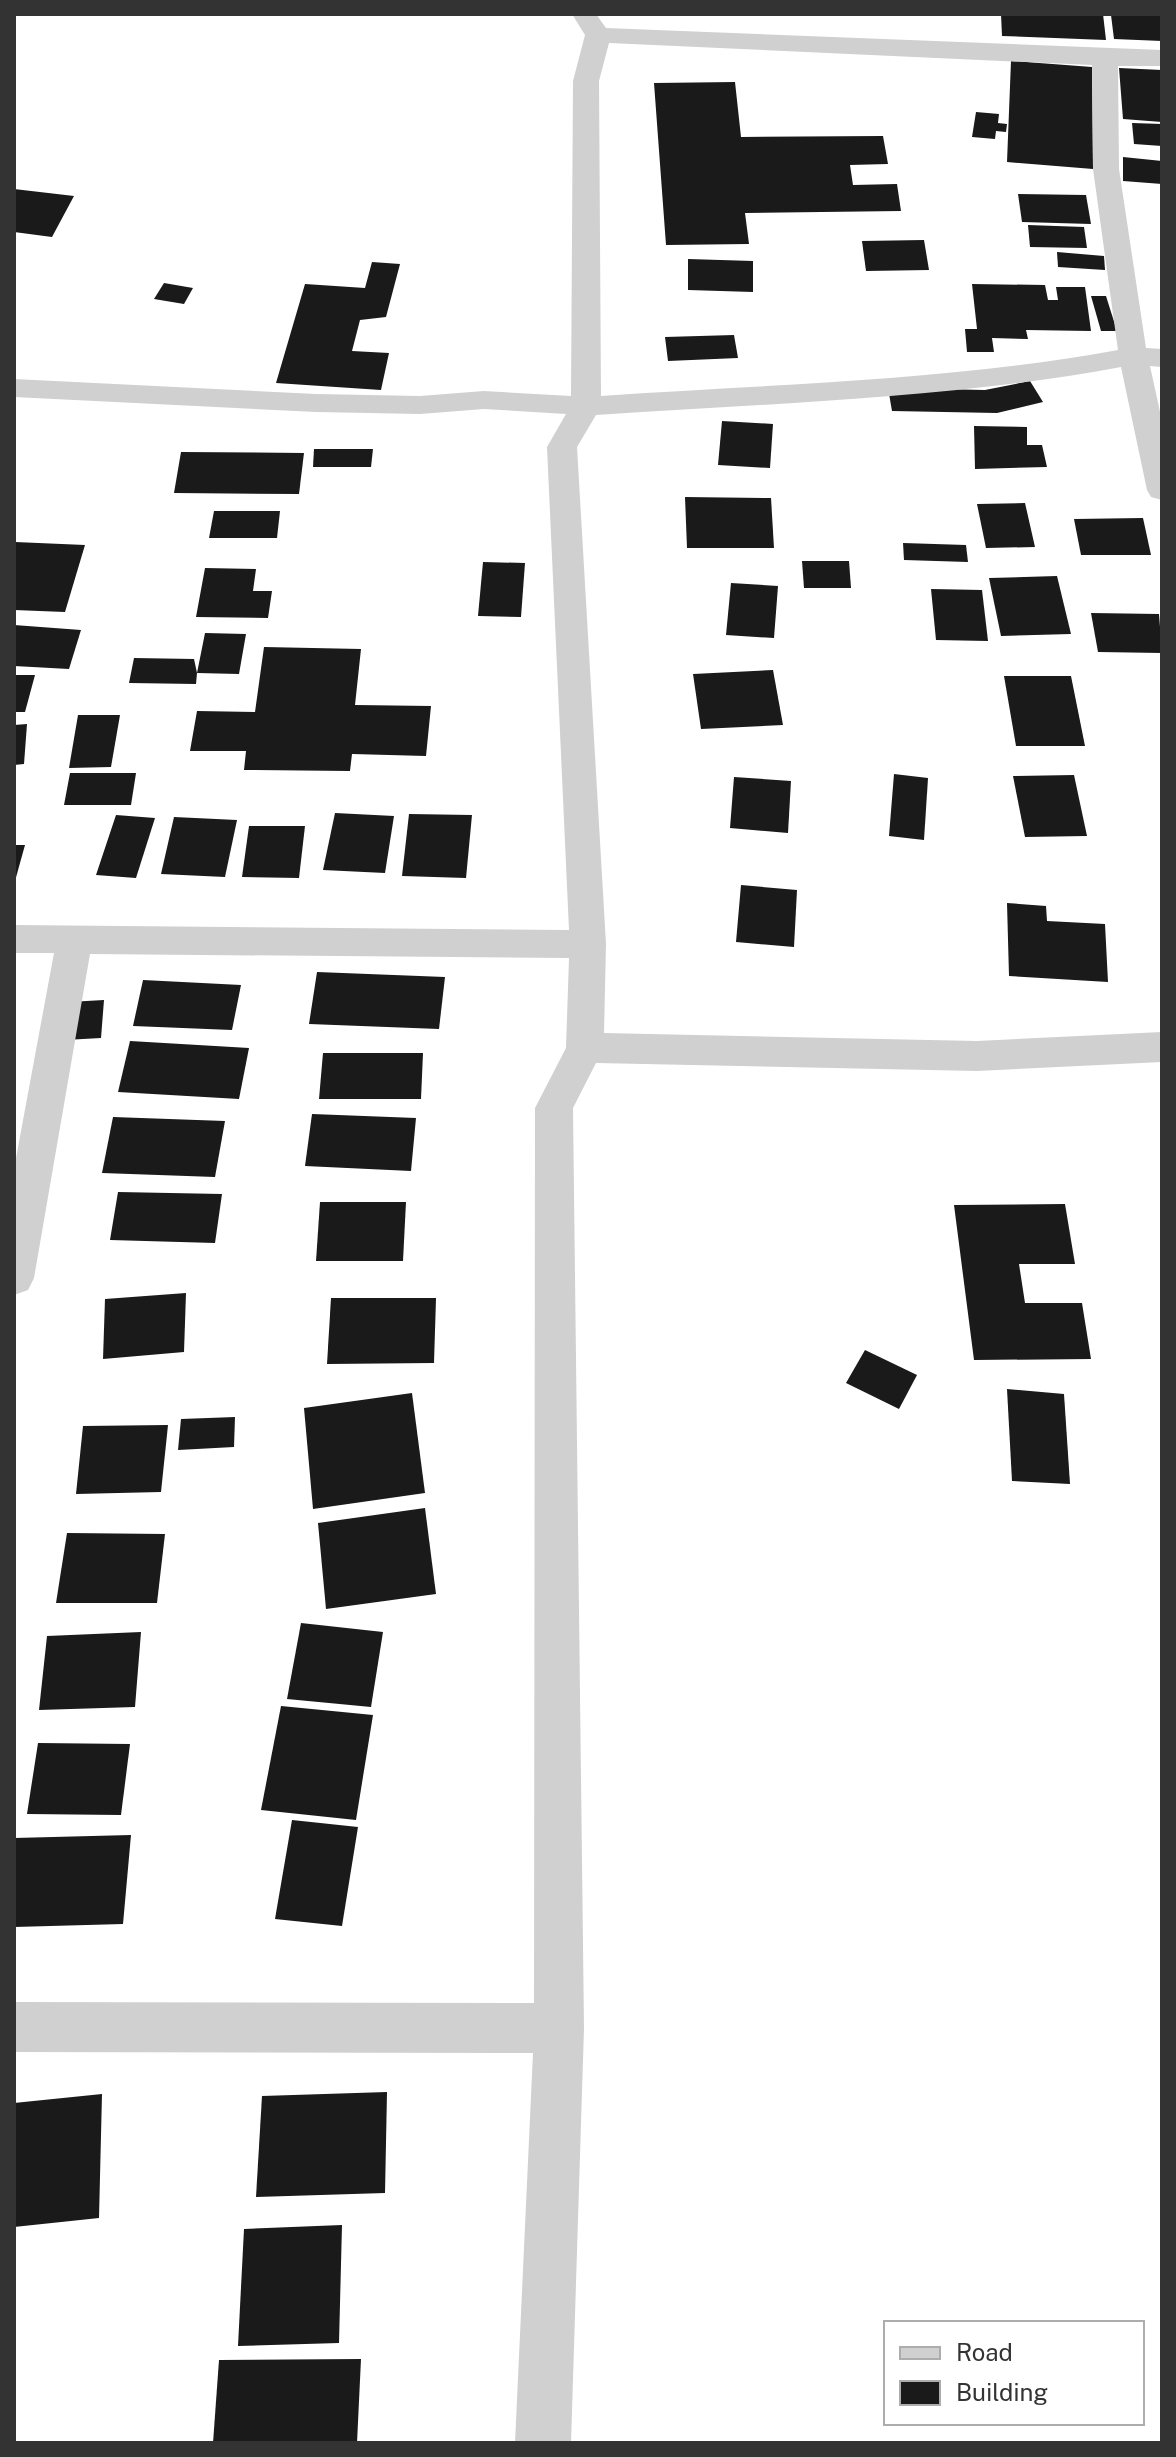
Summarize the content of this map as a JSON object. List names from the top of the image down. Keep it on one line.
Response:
{"legend":["Road","Building"]}
